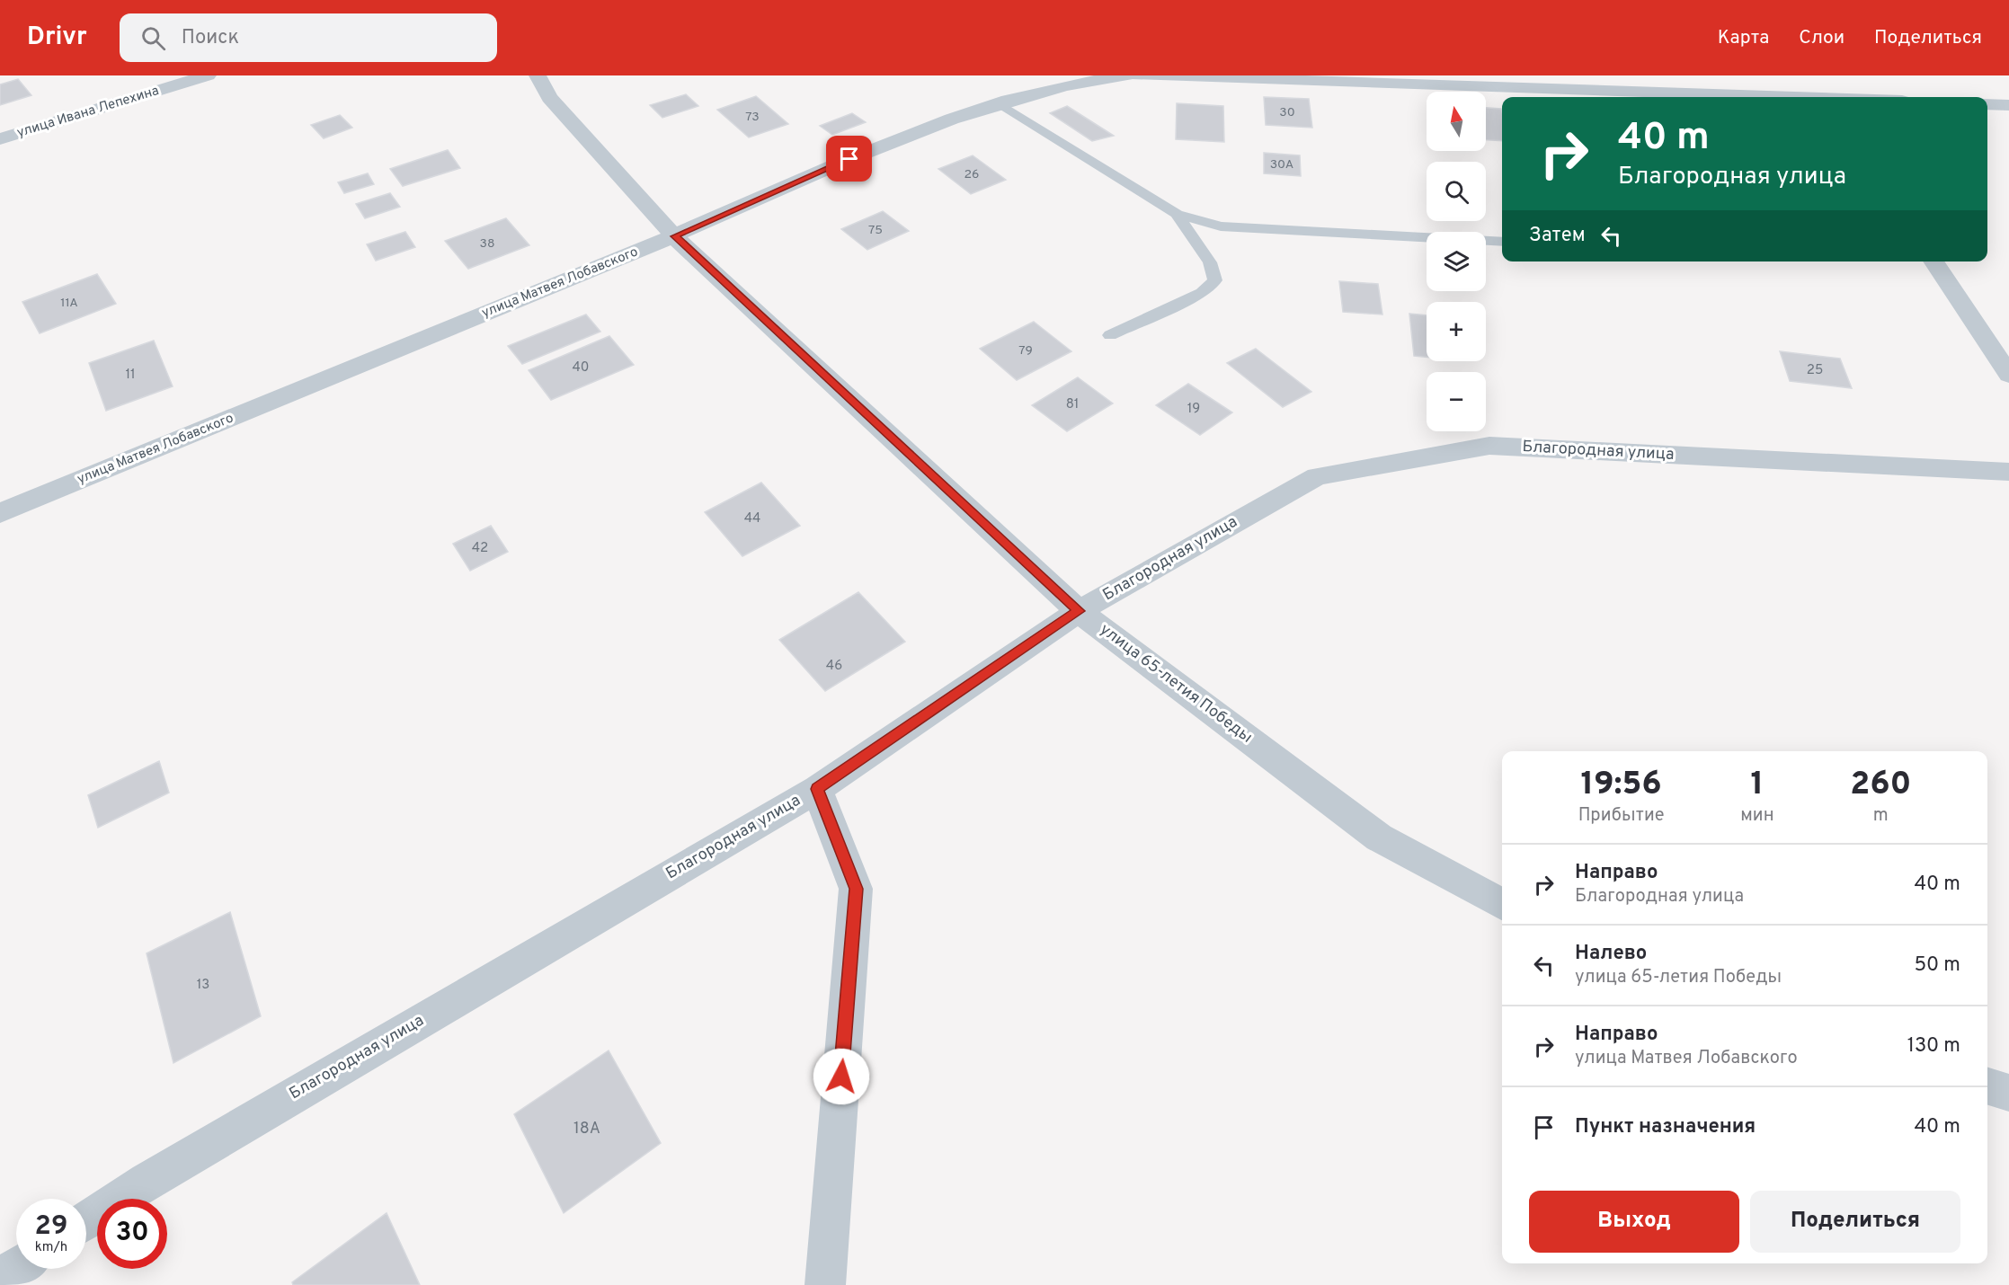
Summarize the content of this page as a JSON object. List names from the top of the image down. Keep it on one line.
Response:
{"streets":{"street":["улица Ивана Лепехина","улица Матвея Лобавского","Благородная улица","улица 65-летия Победы"]},"crossings":[["улица Матвея Лобавского","улица 65-летия Победы"],["Благородная улица","улица 65-летия Победы"]],"house_numbers":["30","73","30А","26","75","38","11А","79","40","25","11","81","19","44","42","46","13","18А"],"north":"top","page":{"header":"Drivr","search":"Поиск","nav":["Карта","Слои","Поделиться"],"map_buttons":["+","−"],"turn":["40 m","Благородная улица"],"then":"Затем","eta":["19:56","Прибытие","1","мин","260","m"],"list":[{"name":"Направо","note":"Благородная улица","value":"40 m"},{"name":"Налево","note":"улица 65-летия Победы","value":"50 m"},{"name":"Направо","note":"улица Матвея Лобавского","value":"130 m"},{"name":"Пункт назначения","value":"40 m"}],"buttons":["Выход","Поделиться"],"speed":"29 km/h","limit":"30"}}
